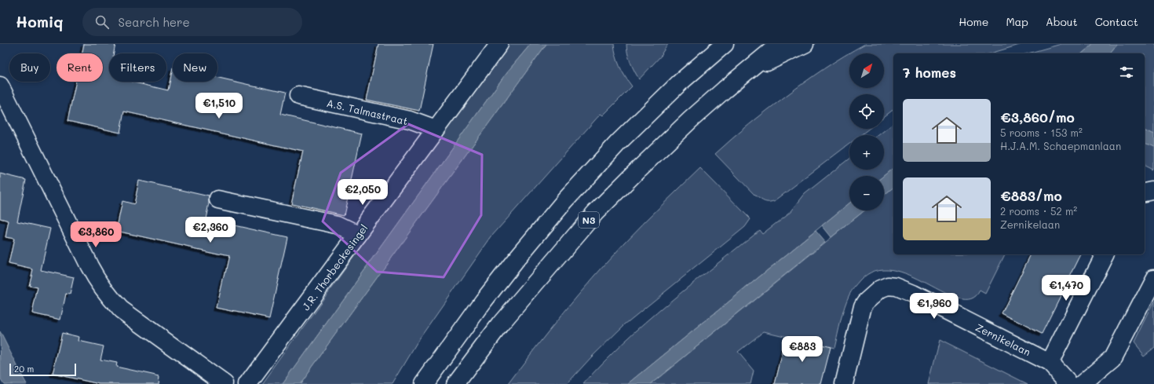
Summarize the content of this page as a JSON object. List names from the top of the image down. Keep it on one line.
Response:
{"streets":{"street":["A.S. Talmastraat","N3","J.R. Thorbeckesingel","Zernikelaan"]},"crossings":[["A.S. Talmastraat","J.R. Thorbeckesingel"]],"scale_bar":"20 m","north":"top right","page":{"header":"Homiq","search":"Search here","nav":["Home","Map","About","Contact"],"map_buttons":["+","−"],"chip":["Buy","Rent","Filters","New"],"heading":"7 homes","list":[{"name":"€3,860/mo","note":"5 rooms · 153 m² · H.J.A.M. Schaepmanlaan"},{"name":"€883/mo","note":"2 rooms · 52 m² · Zernikelaan"}],"price":["€1,510","€2,050","€2,360","€3,860","€1,470","€1,960","€883"],"scale":"20 m"}}
